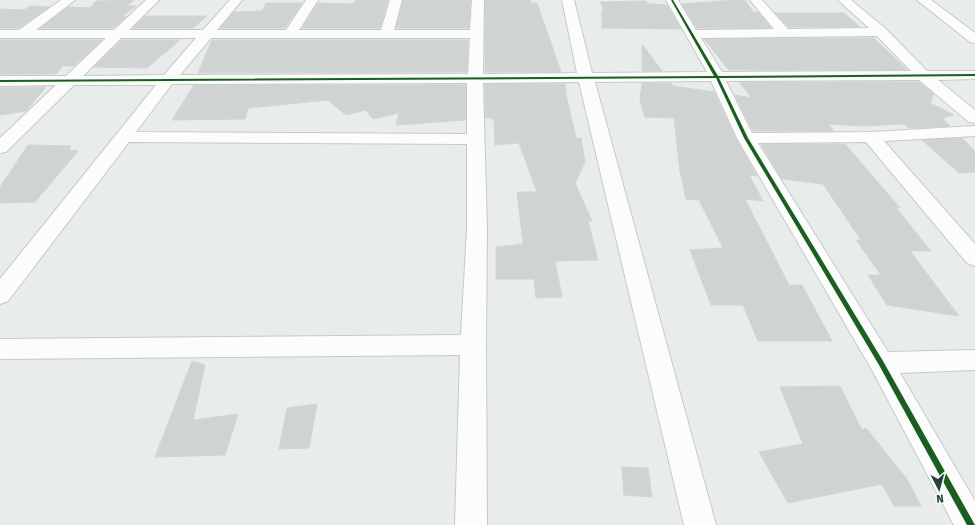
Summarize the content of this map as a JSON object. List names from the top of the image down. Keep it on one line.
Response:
{"north":"bottom"}
